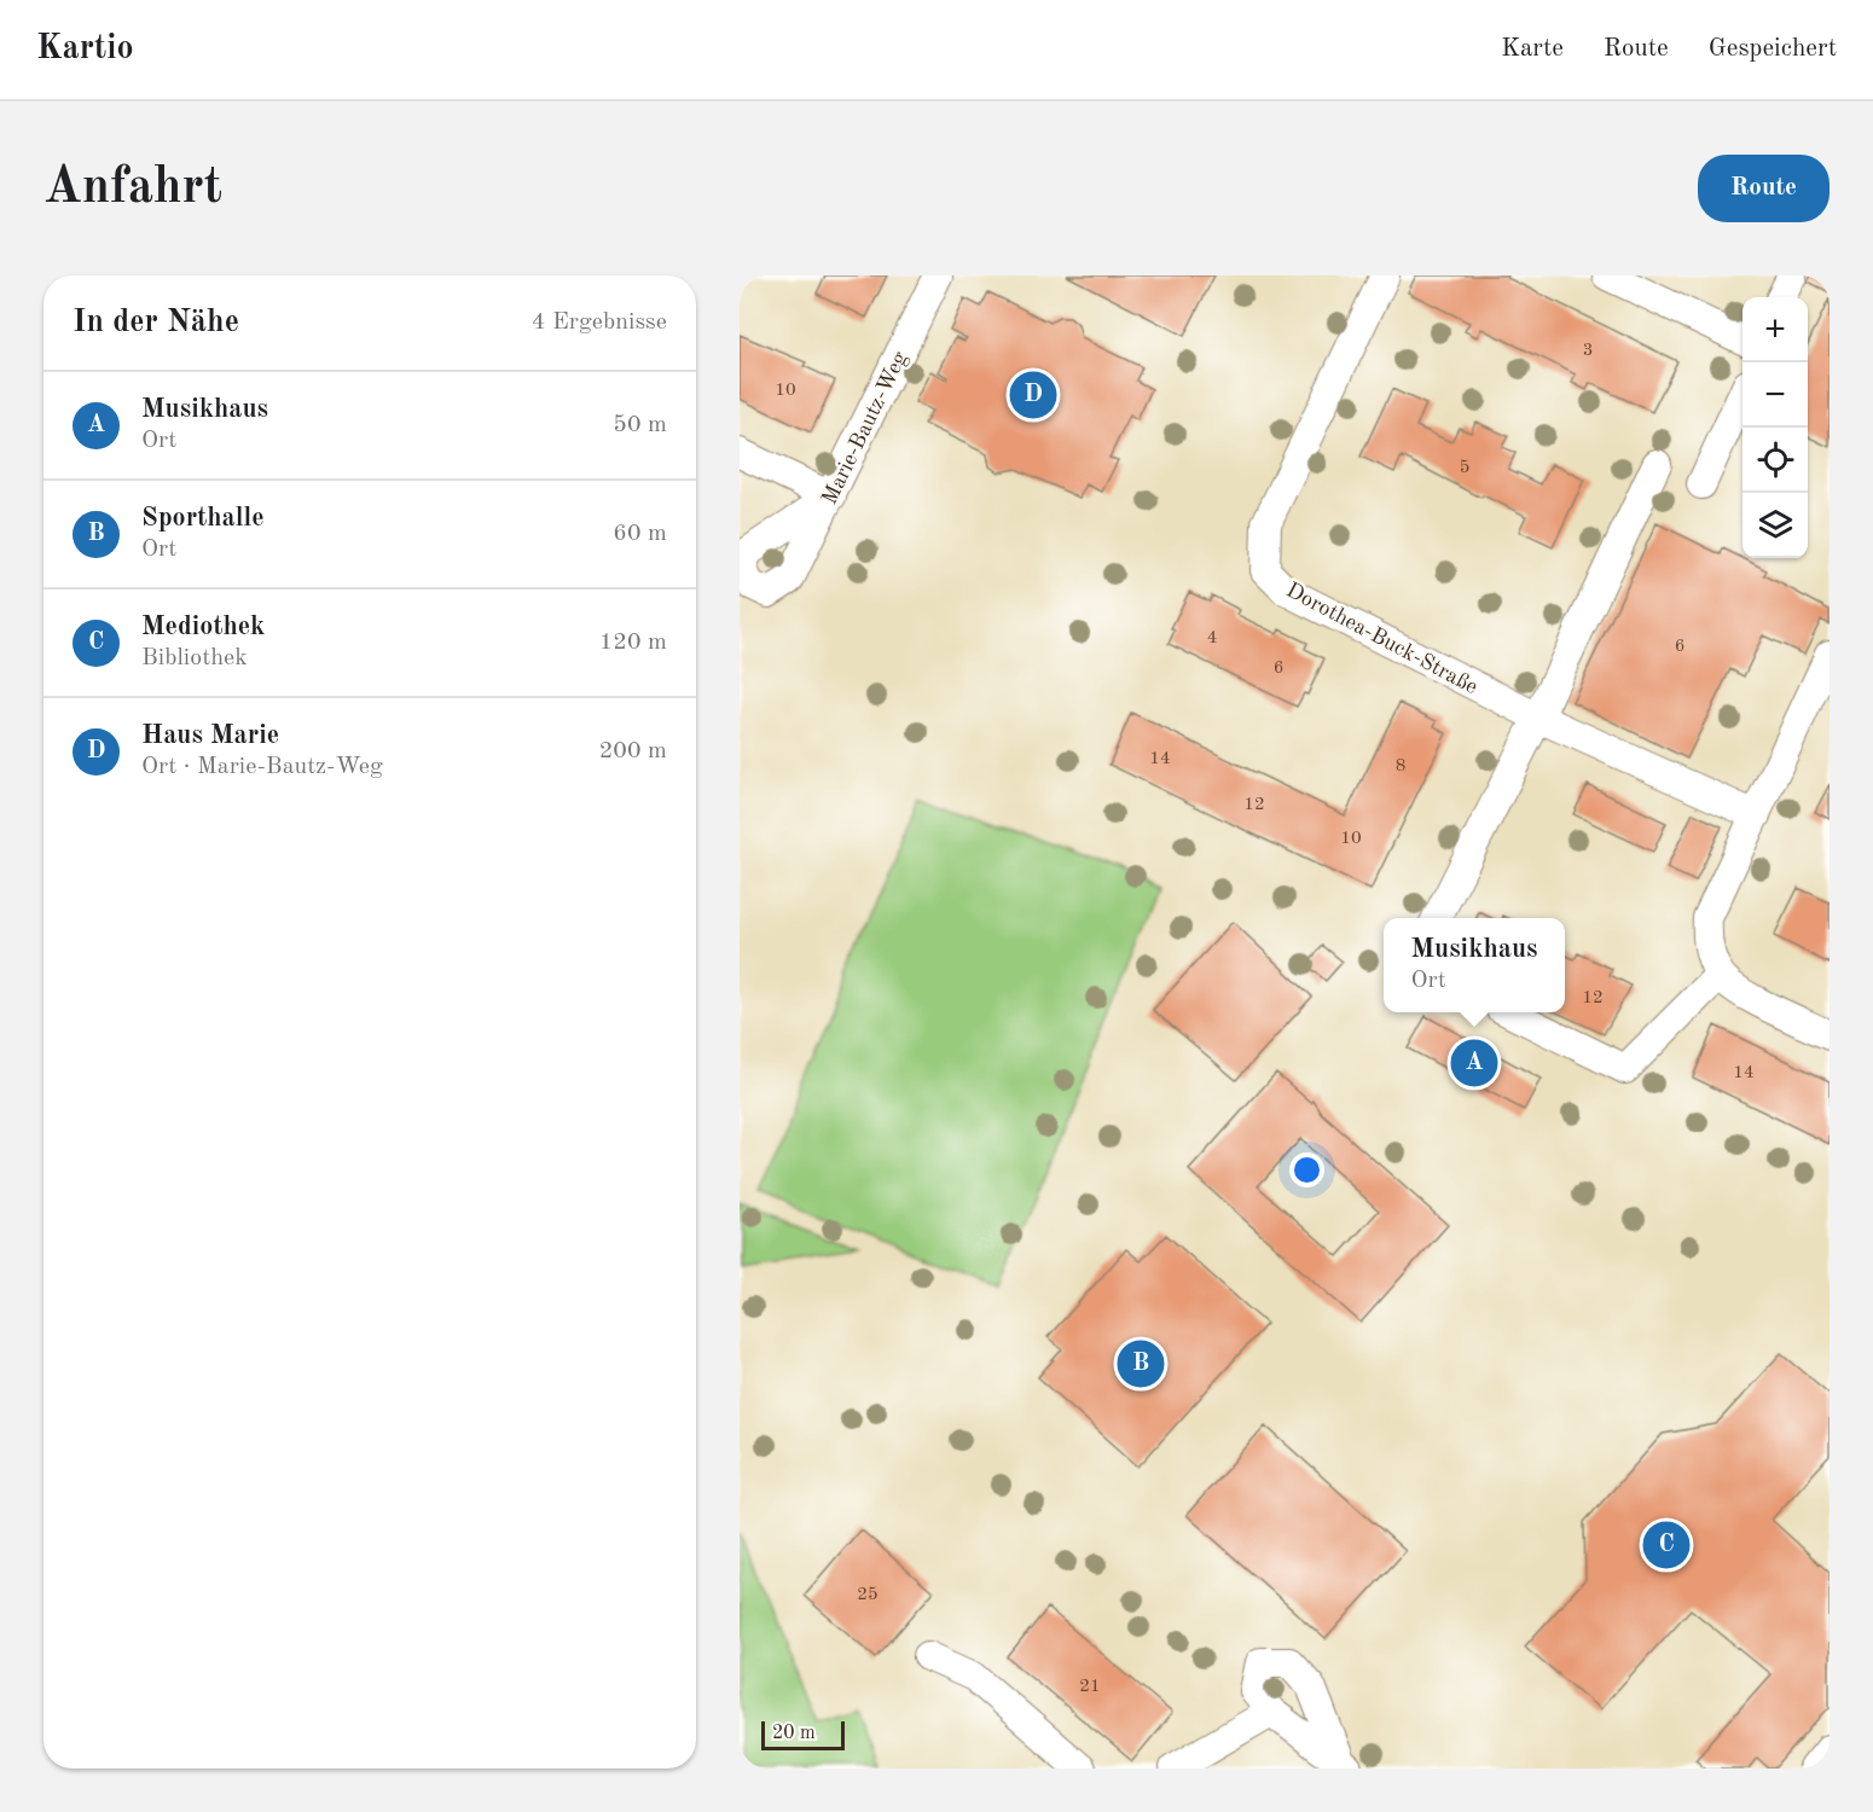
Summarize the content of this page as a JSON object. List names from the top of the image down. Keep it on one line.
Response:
{"streets":{"street":["Marie-Bautz-Weg","Dorothea-Buck-Straße"]},"house_numbers":["3","10","5","4","6","6","14","8","12","10","12","14","25","21"],"scale_bar":"20 m","page":{"header":"Kartio","nav":["Karte","Route","Gespeichert"],"buttons":"Route","title":"Anfahrt","heading":["In der Nähe","4 Ergebnisse"],"map_buttons":["+","−"],"pins":["D","A","B","C"],"list":[{"mark":"A","name":"Musikhaus","note":"Ort","value":"50 m"},{"mark":"B","name":"Sporthalle","note":"Ort","value":"60 m"},{"mark":"C","name":"Mediothek","note":"Bibliothek","value":"120 m"},{"mark":"D","name":"Haus Marie","note":"Ort · Marie-Bautz-Weg","value":"200 m"}],"popup":["Musikhaus","Ort"],"scale":"20 m"}}
